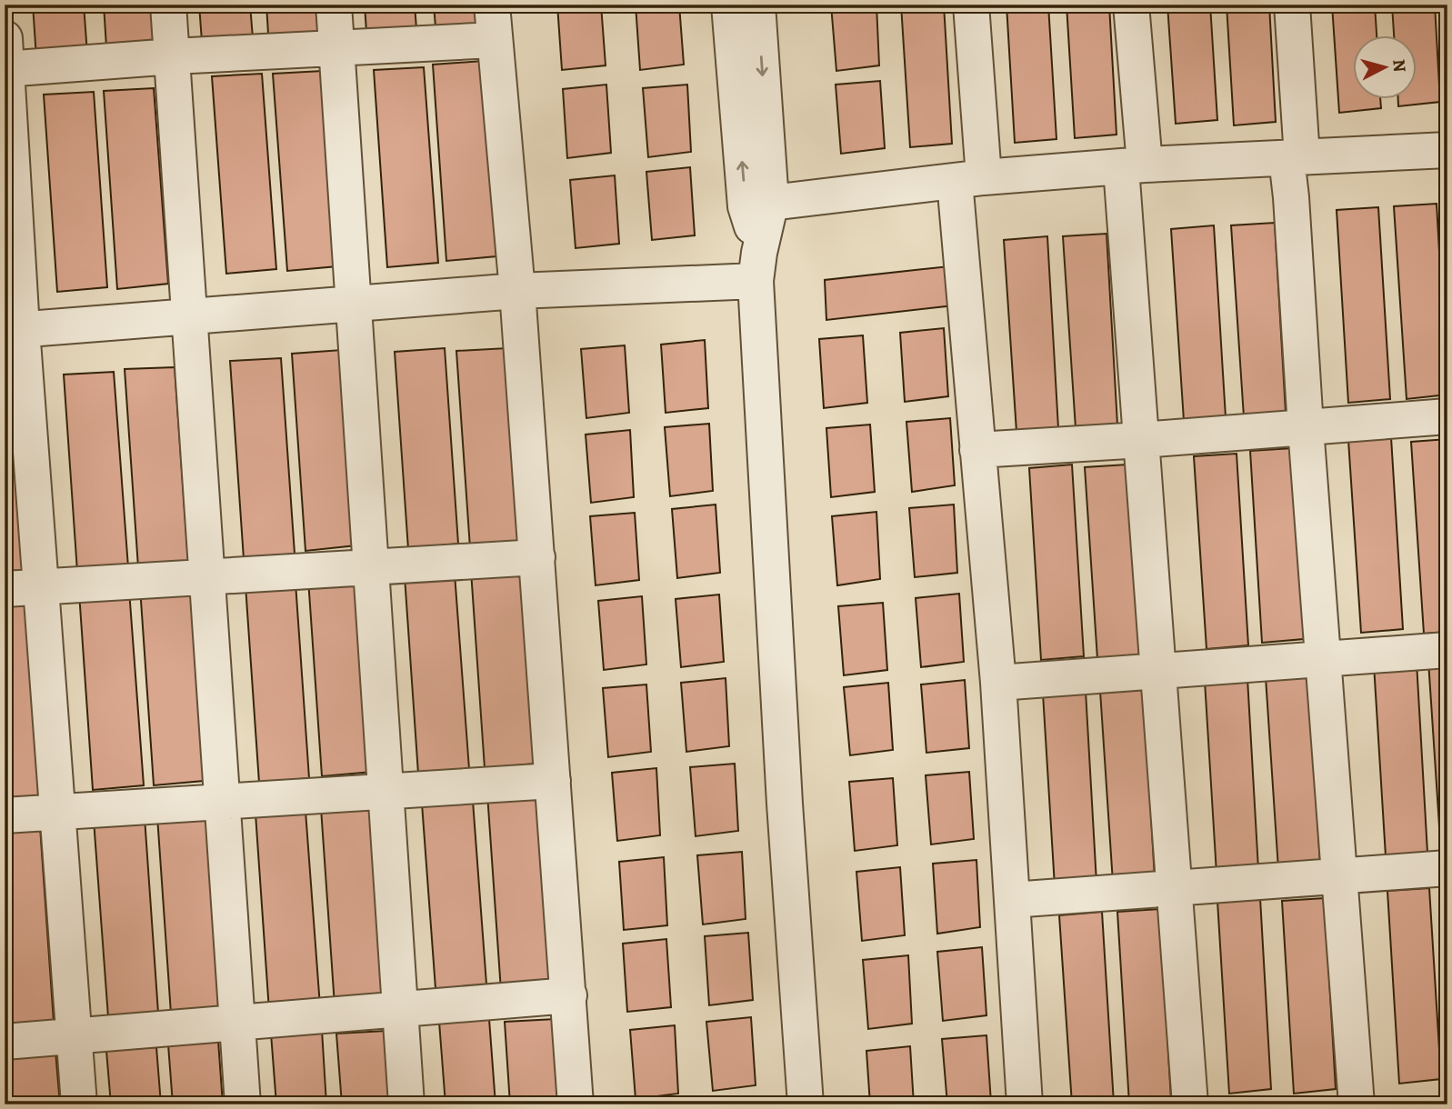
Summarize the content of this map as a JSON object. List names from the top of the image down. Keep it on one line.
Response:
{"north":"right"}
